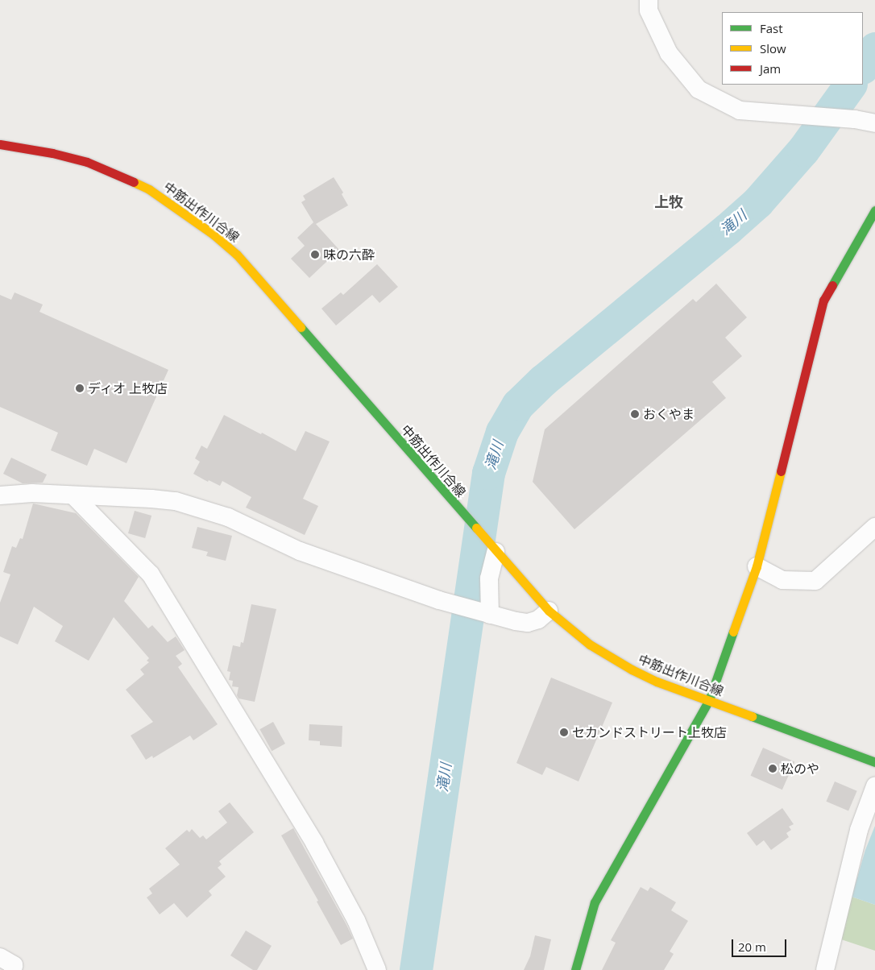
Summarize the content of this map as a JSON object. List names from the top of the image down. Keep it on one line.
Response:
{"streets":{"main road":["中筋出作川合線"]},"districts":["上牧"],"water":["滝川"],"places":["味の六酔","ディオ 上牧店","おくやま","セカンドストリート上牧店","松のや"],"legend":["Fast","Slow","Jam"],"scale_bar":"20 m"}
